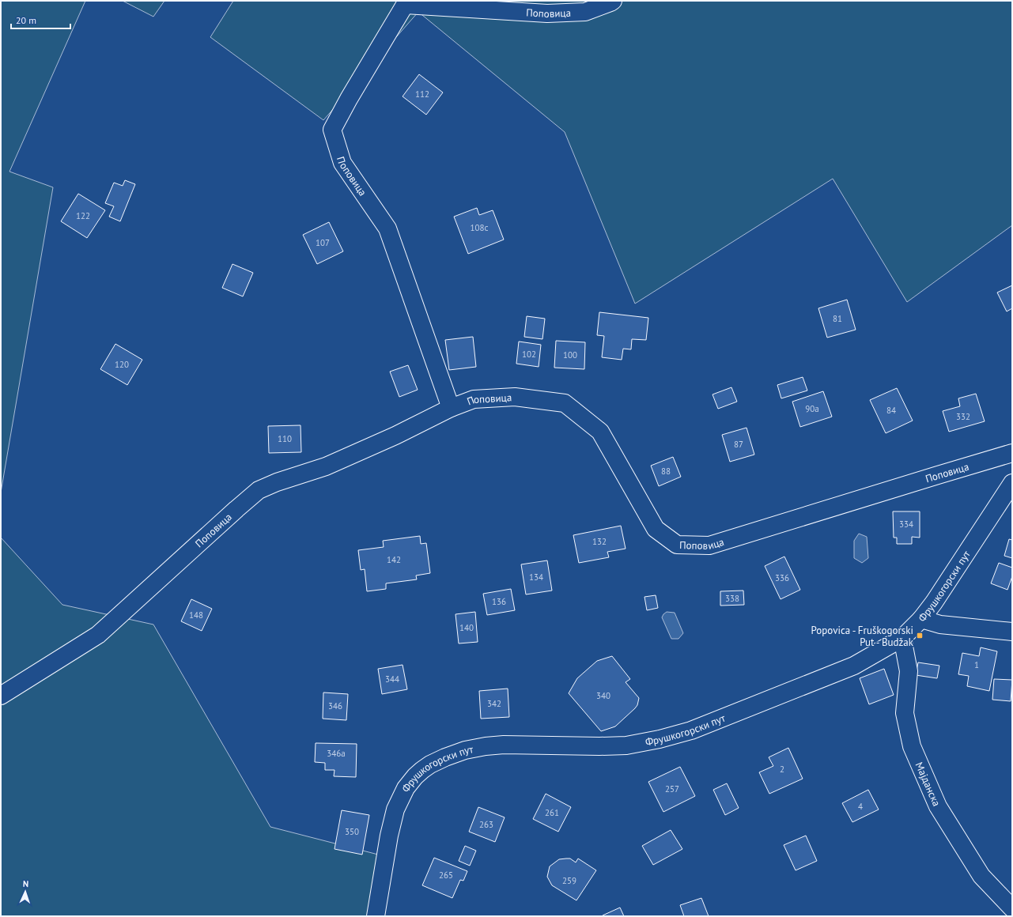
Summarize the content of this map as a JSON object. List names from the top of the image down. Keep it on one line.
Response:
{"streets":{"street":["Поповица","Фрушкогорски пут","Мајданска"]},"crossings":[["Фрушкогорски пут","Мајданска"]],"places":{"transit":["Popovica - Fruškogorski Put - Budžak"]},"house_numbers":["112","122","108c","107","81","102","100","120","90a","84","332","110","87","88","334","132","142","134","336","338","136","148","140","1","344","340","342","346","346a","2","257","4","261","263","350","265","259"],"scale_bar":"20 m","north":"top"}
